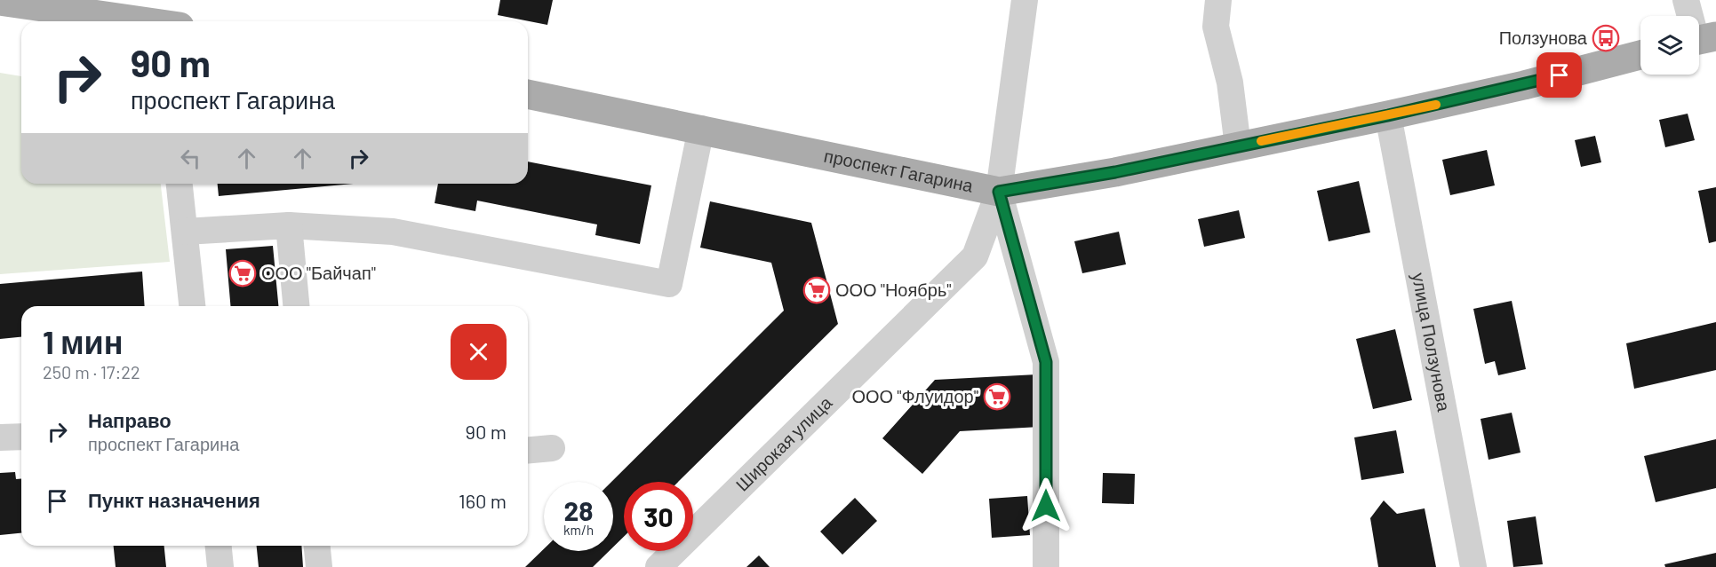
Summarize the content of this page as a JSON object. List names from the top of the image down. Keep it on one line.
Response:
{"streets":{"main road":["проспект Гагарина"],"street":["улица Ползунова","Широкая улица"]},"crossings":[["проспект Гагарина","улица Ползунова"],["проспект Гагарина","Широкая улица"]],"places":{"bus stop":["Ползунова"],"supermarket":["ООО \"Байчап\"","ООО \"Ноябрь\"","ООО \"Флуидор\""]},"page":{"turn":["90 m","проспект Гагарина"],"heading":["1 мин","250 m · 17:22"],"list":[{"name":"Направо","note":"проспект Гагарина","value":"90 m"},{"name":"Пункт назначения","value":"160 m"}],"speed":"28 km/h","limit":"30"}}
